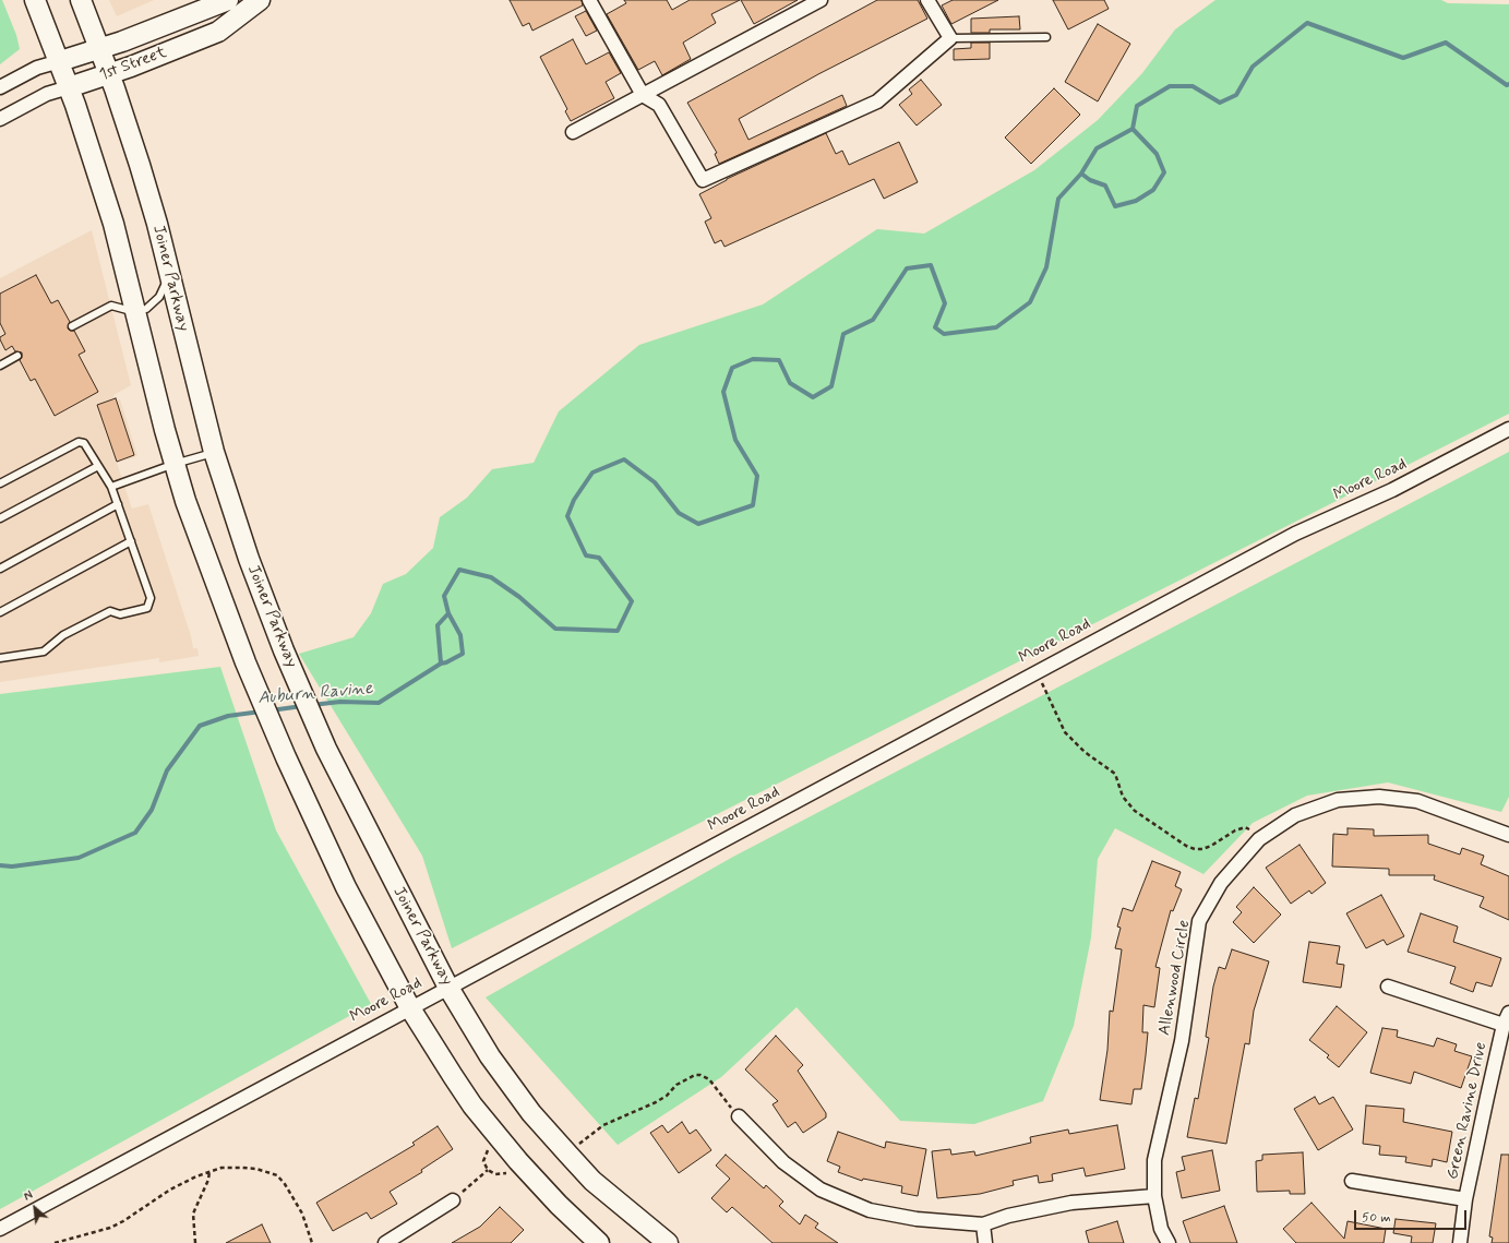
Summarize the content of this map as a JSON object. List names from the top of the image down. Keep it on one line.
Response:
{"streets":{"main road":["1st Street","Joiner Parkway"],"street":["Moore Road","Allenwood Circle","Green Ravine Drive"]},"crossings":[["1st Street","Joiner Parkway"],["Joiner Parkway","Moore Road"]],"water":["Auburn Ravine"],"scale_bar":"50 m","north":"top left"}
